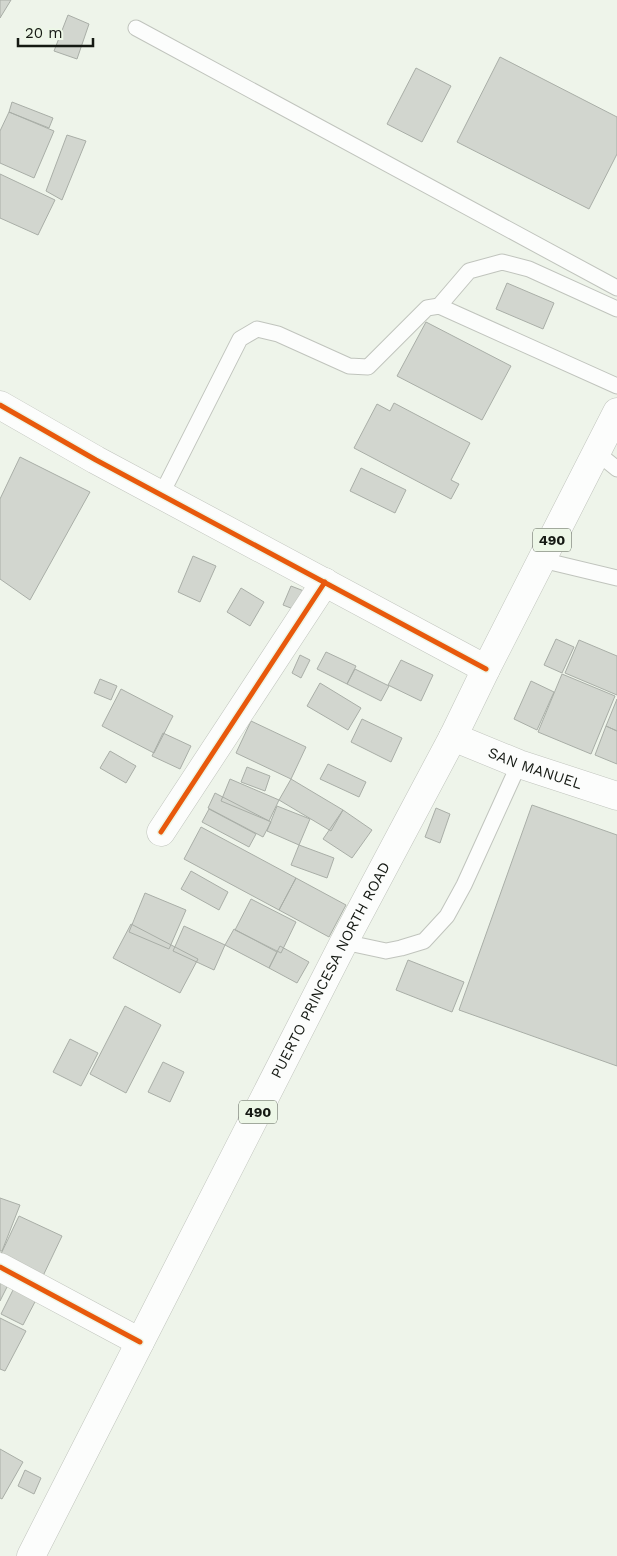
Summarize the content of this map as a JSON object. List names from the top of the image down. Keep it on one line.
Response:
{"streets":{"main road":["490","SAN MANUEL","PUERTO PRINCESA NORTH ROAD"]},"crossings":[["SAN MANUEL","PUERTO PRINCESA NORTH ROAD"]],"scale_bar":"20 m"}
